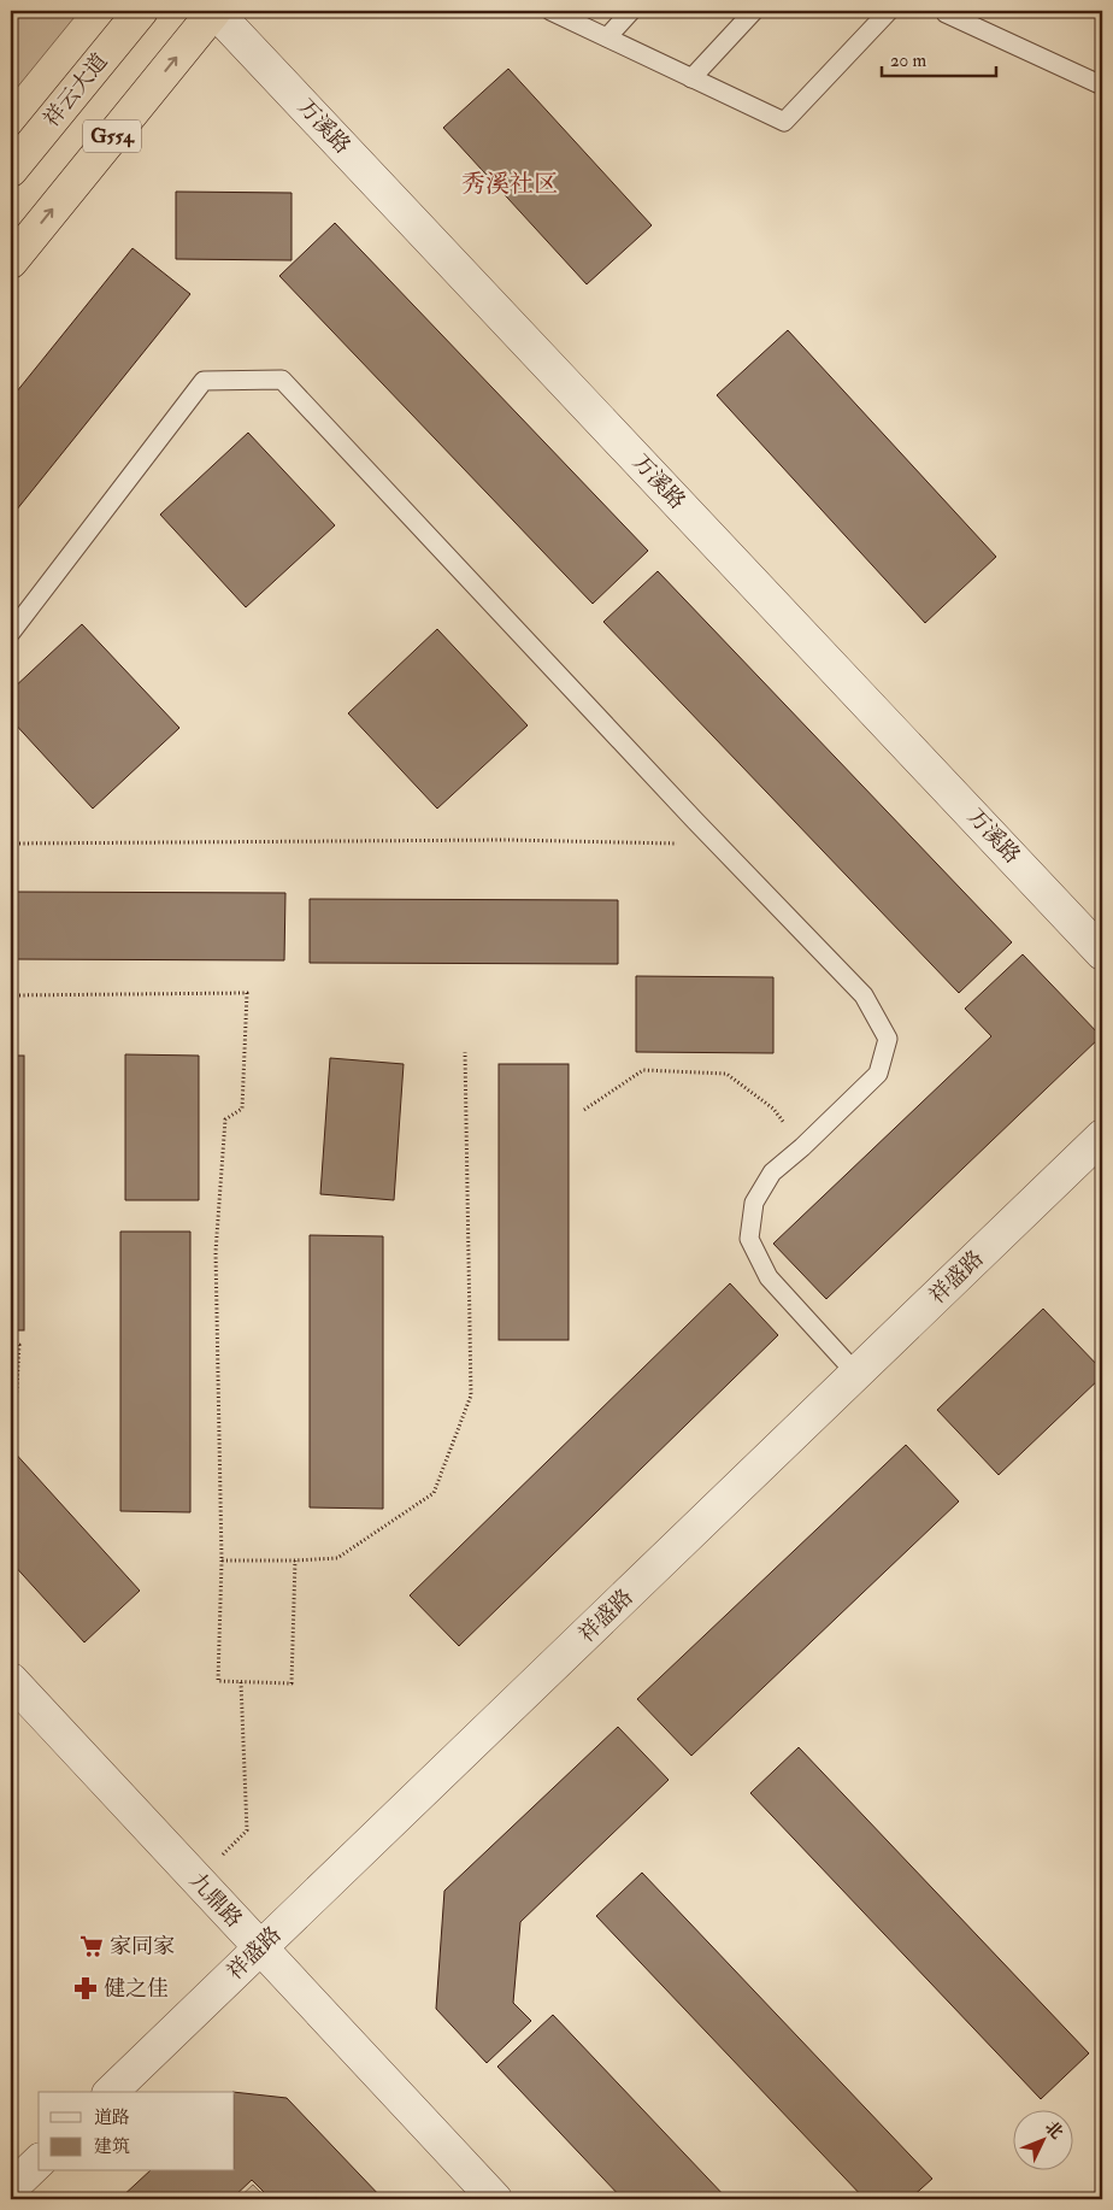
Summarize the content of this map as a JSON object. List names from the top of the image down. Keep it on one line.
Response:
{"streets":{"highway":["祥云大道","G554"],"street":["万溪路","祥盛路","九鼎路"]},"crossings":[["万溪路","G554"],["祥盛路","九鼎路"]],"districts":["秀溪社区"],"places":{"supermarket":["家同家"],"pharmacy":["健之佳"]},"legend":["道路","建筑"],"scale_bar":"20 m","north":"top right"}
